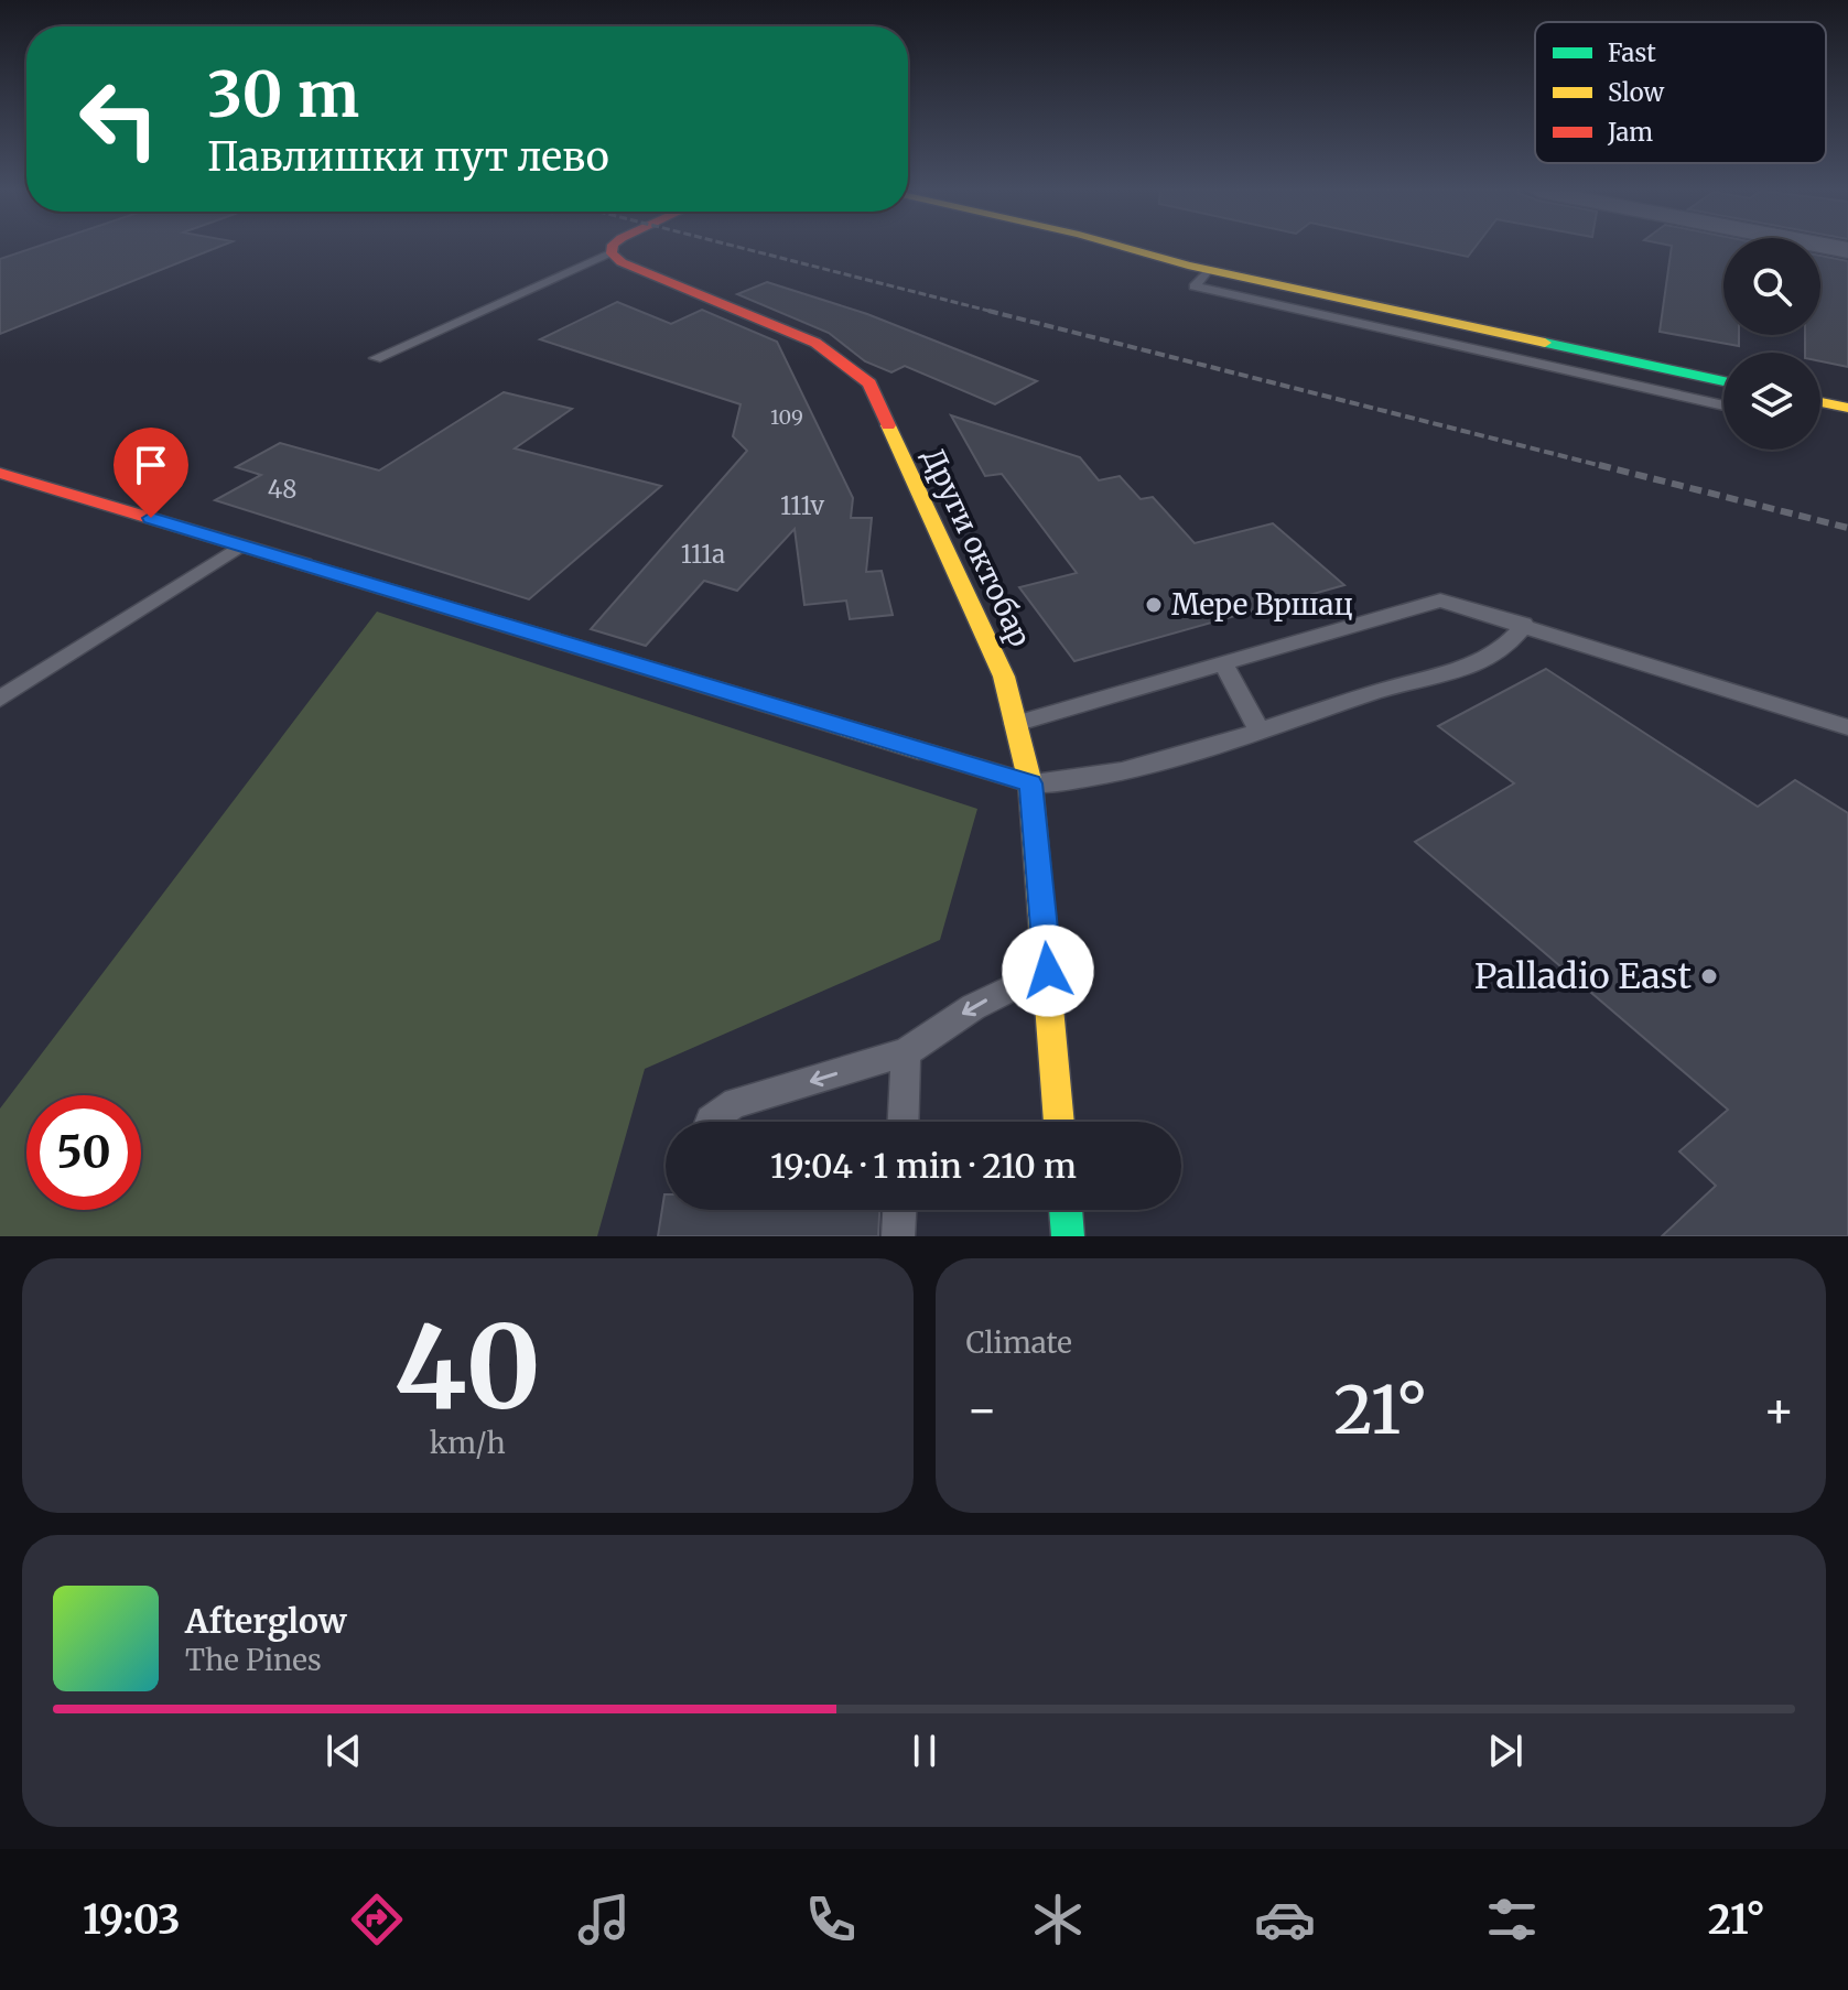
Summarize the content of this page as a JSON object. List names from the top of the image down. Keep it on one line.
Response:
{"streets":{"street":["Други октобар"]},"places":["Мере Вршац","Palladio East"],"house_numbers":["109","48","111v","111a"],"legend":["Fast","Slow","Jam"],"page":{"turn":["30 m","Павлишки пут лево"],"limit":"50","trip":"19:04 · 1 min · 210 m","tile":[["40","km/h"],"Climate"],"heat":["−","21°","+"],"song":["Afterglow","The Pines"],"tabs":["19:03","21°"]}}
